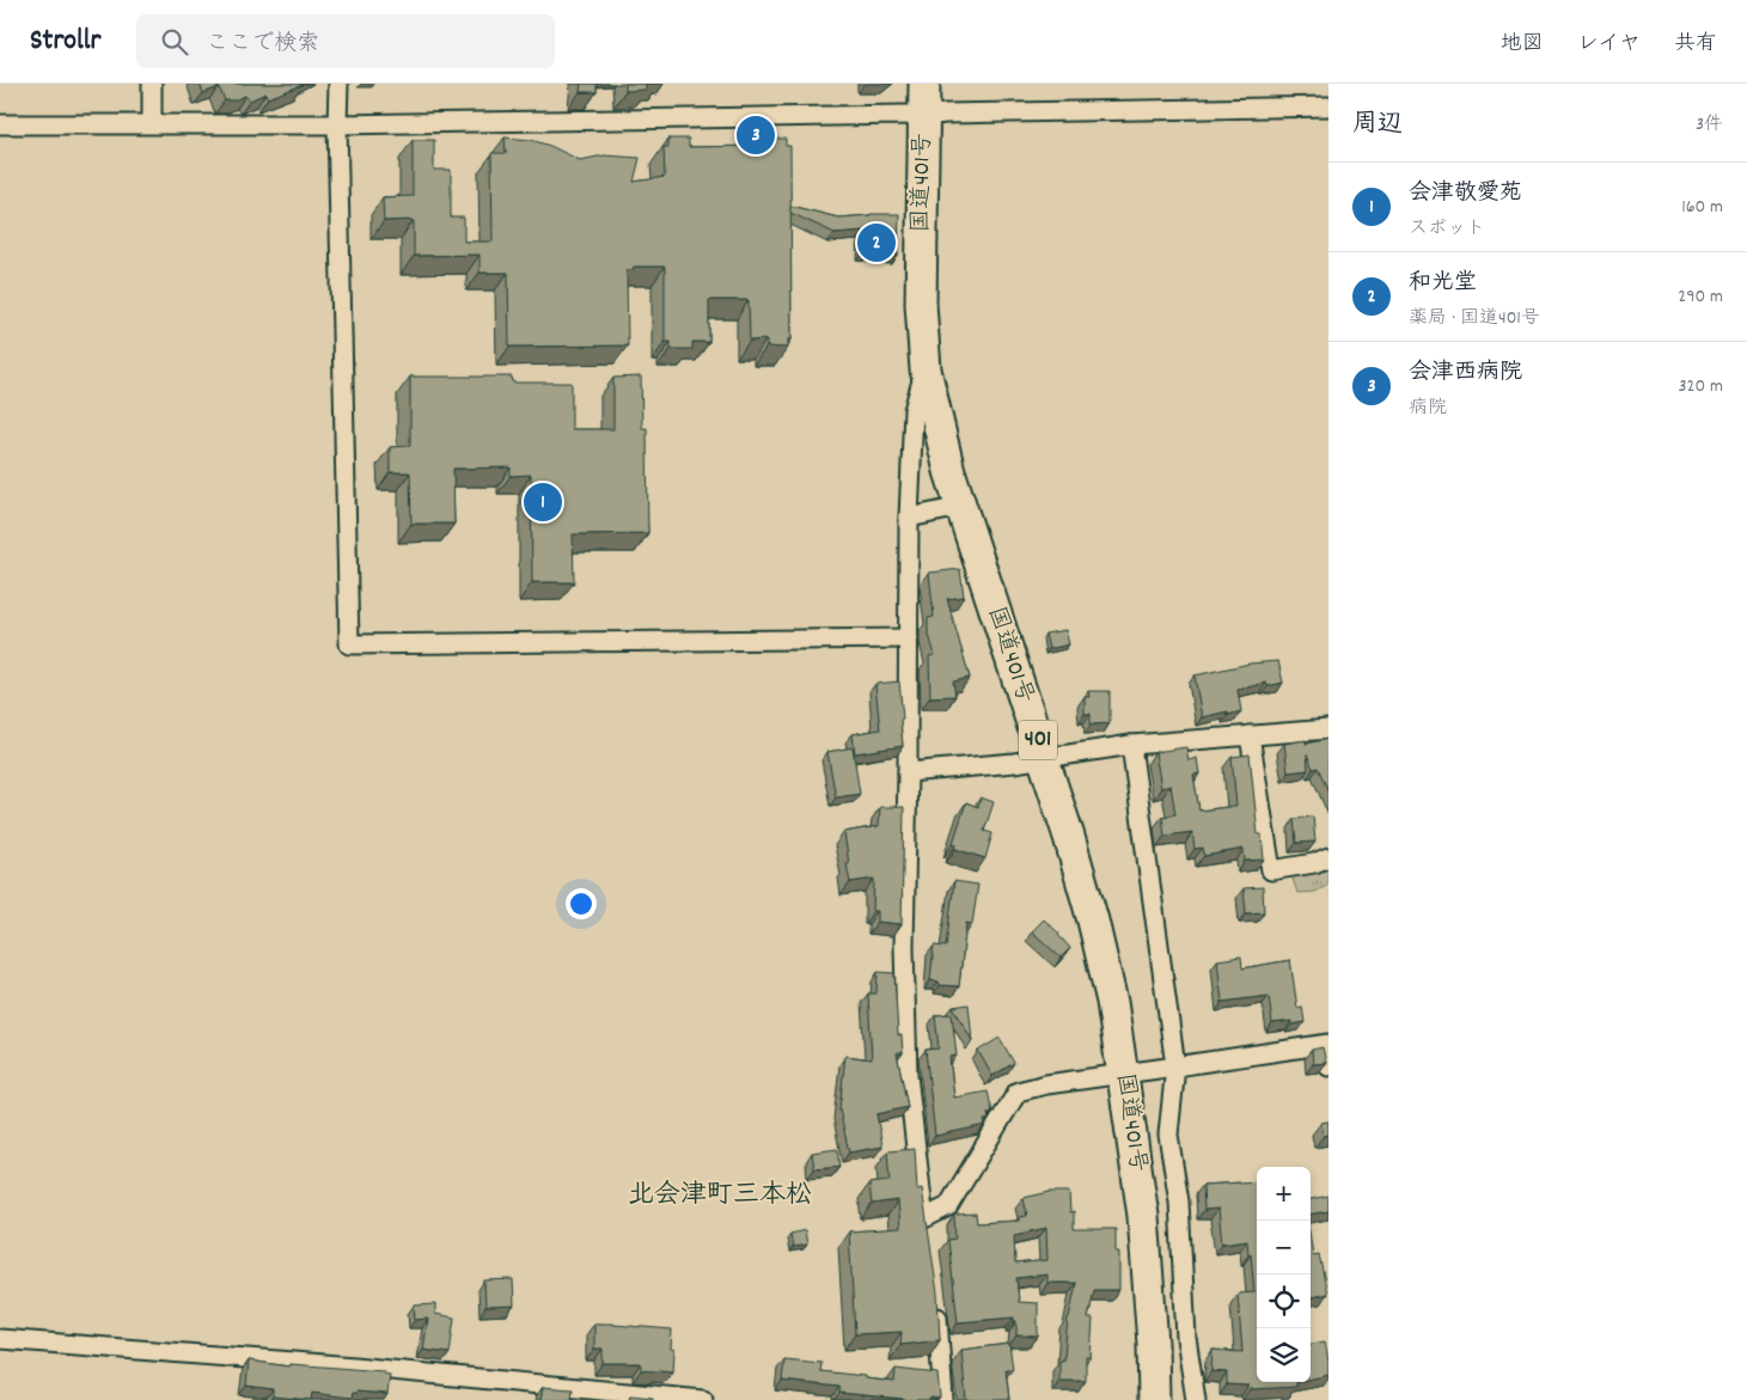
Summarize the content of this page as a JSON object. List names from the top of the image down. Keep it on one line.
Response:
{"streets":{"highway":["国道401号","401"]},"districts":["北会津町三本松"],"page":{"header":"Strollr","search":"ここで検索","nav":["地図","レイヤ","共有"],"heading":["周辺","3件"],"pins":["3","2","1"],"list":[{"mark":"1","name":"会津敬愛苑","note":"スポット","value":"160 m"},{"mark":"2","name":"和光堂","note":"薬局 · 国道401号","value":"290 m"},{"mark":"3","name":"会津西病院","note":"病院","value":"320 m"}],"map_buttons":["+","−"]}}
